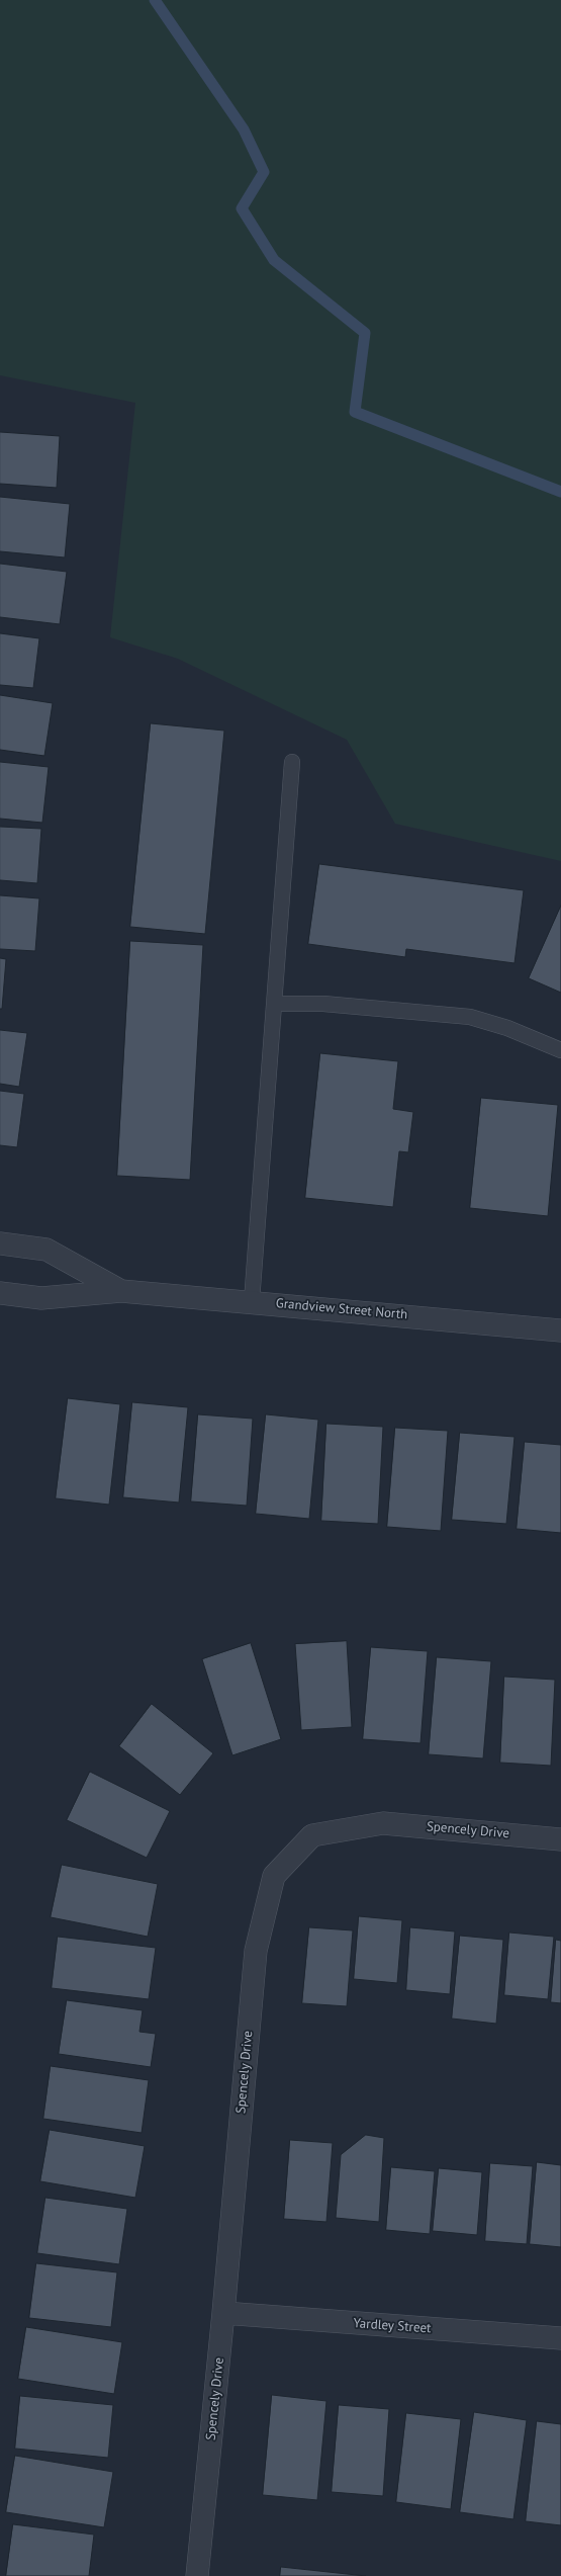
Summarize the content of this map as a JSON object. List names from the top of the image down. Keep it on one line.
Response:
{"streets":{"street":["Grandview Street North","Spencely Drive","Yardley Street"]},"crossings":[["Spencely Drive","Yardley Street"]]}
